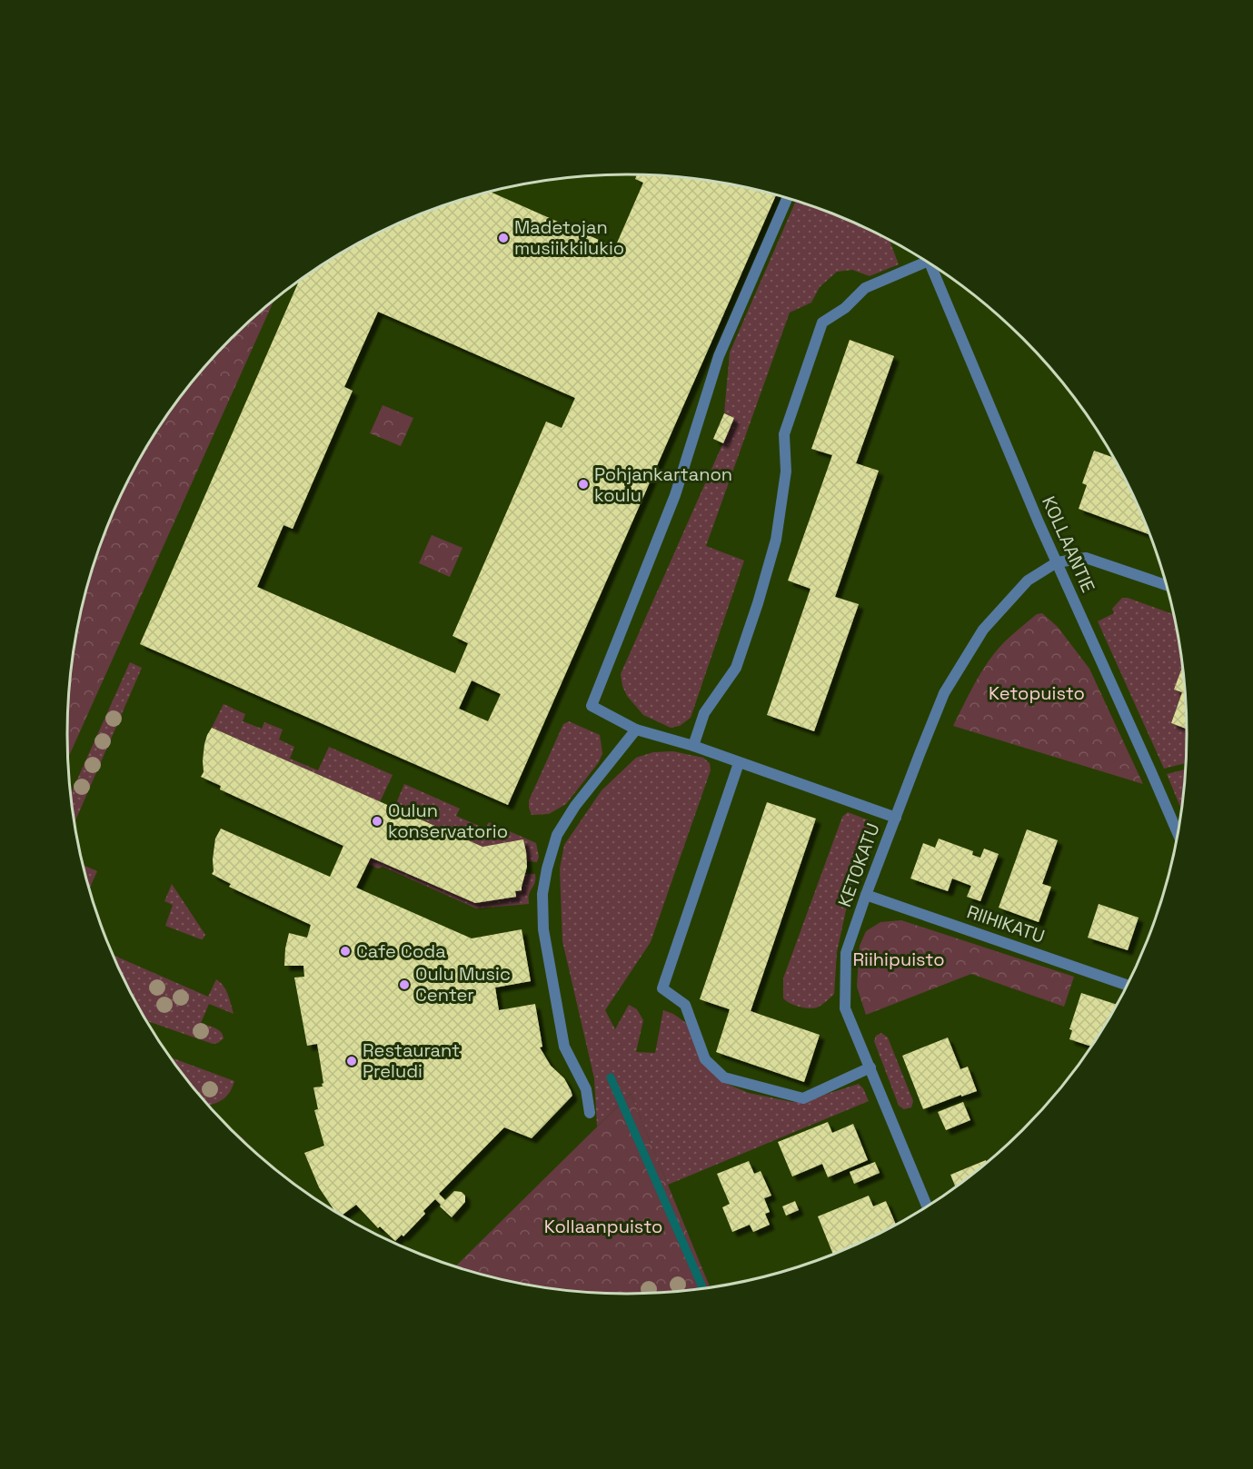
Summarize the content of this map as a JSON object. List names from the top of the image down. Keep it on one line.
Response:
{"streets":{"street":["KOLLAANTIE","KETOKATU","RIIHIKATU"]},"crossings":[["KOLLAANTIE","KETOKATU"],["KETOKATU","RIIHIKATU"]],"parks":["Ketopuisto","Riihipuisto","Kollaanpuisto"],"places":["Madetojan musiikkilukio","Pohjankartanon koulu","Oulun konservatorio","Cafe Coda","Oulu Music Center","Restaurant Preludi"]}
